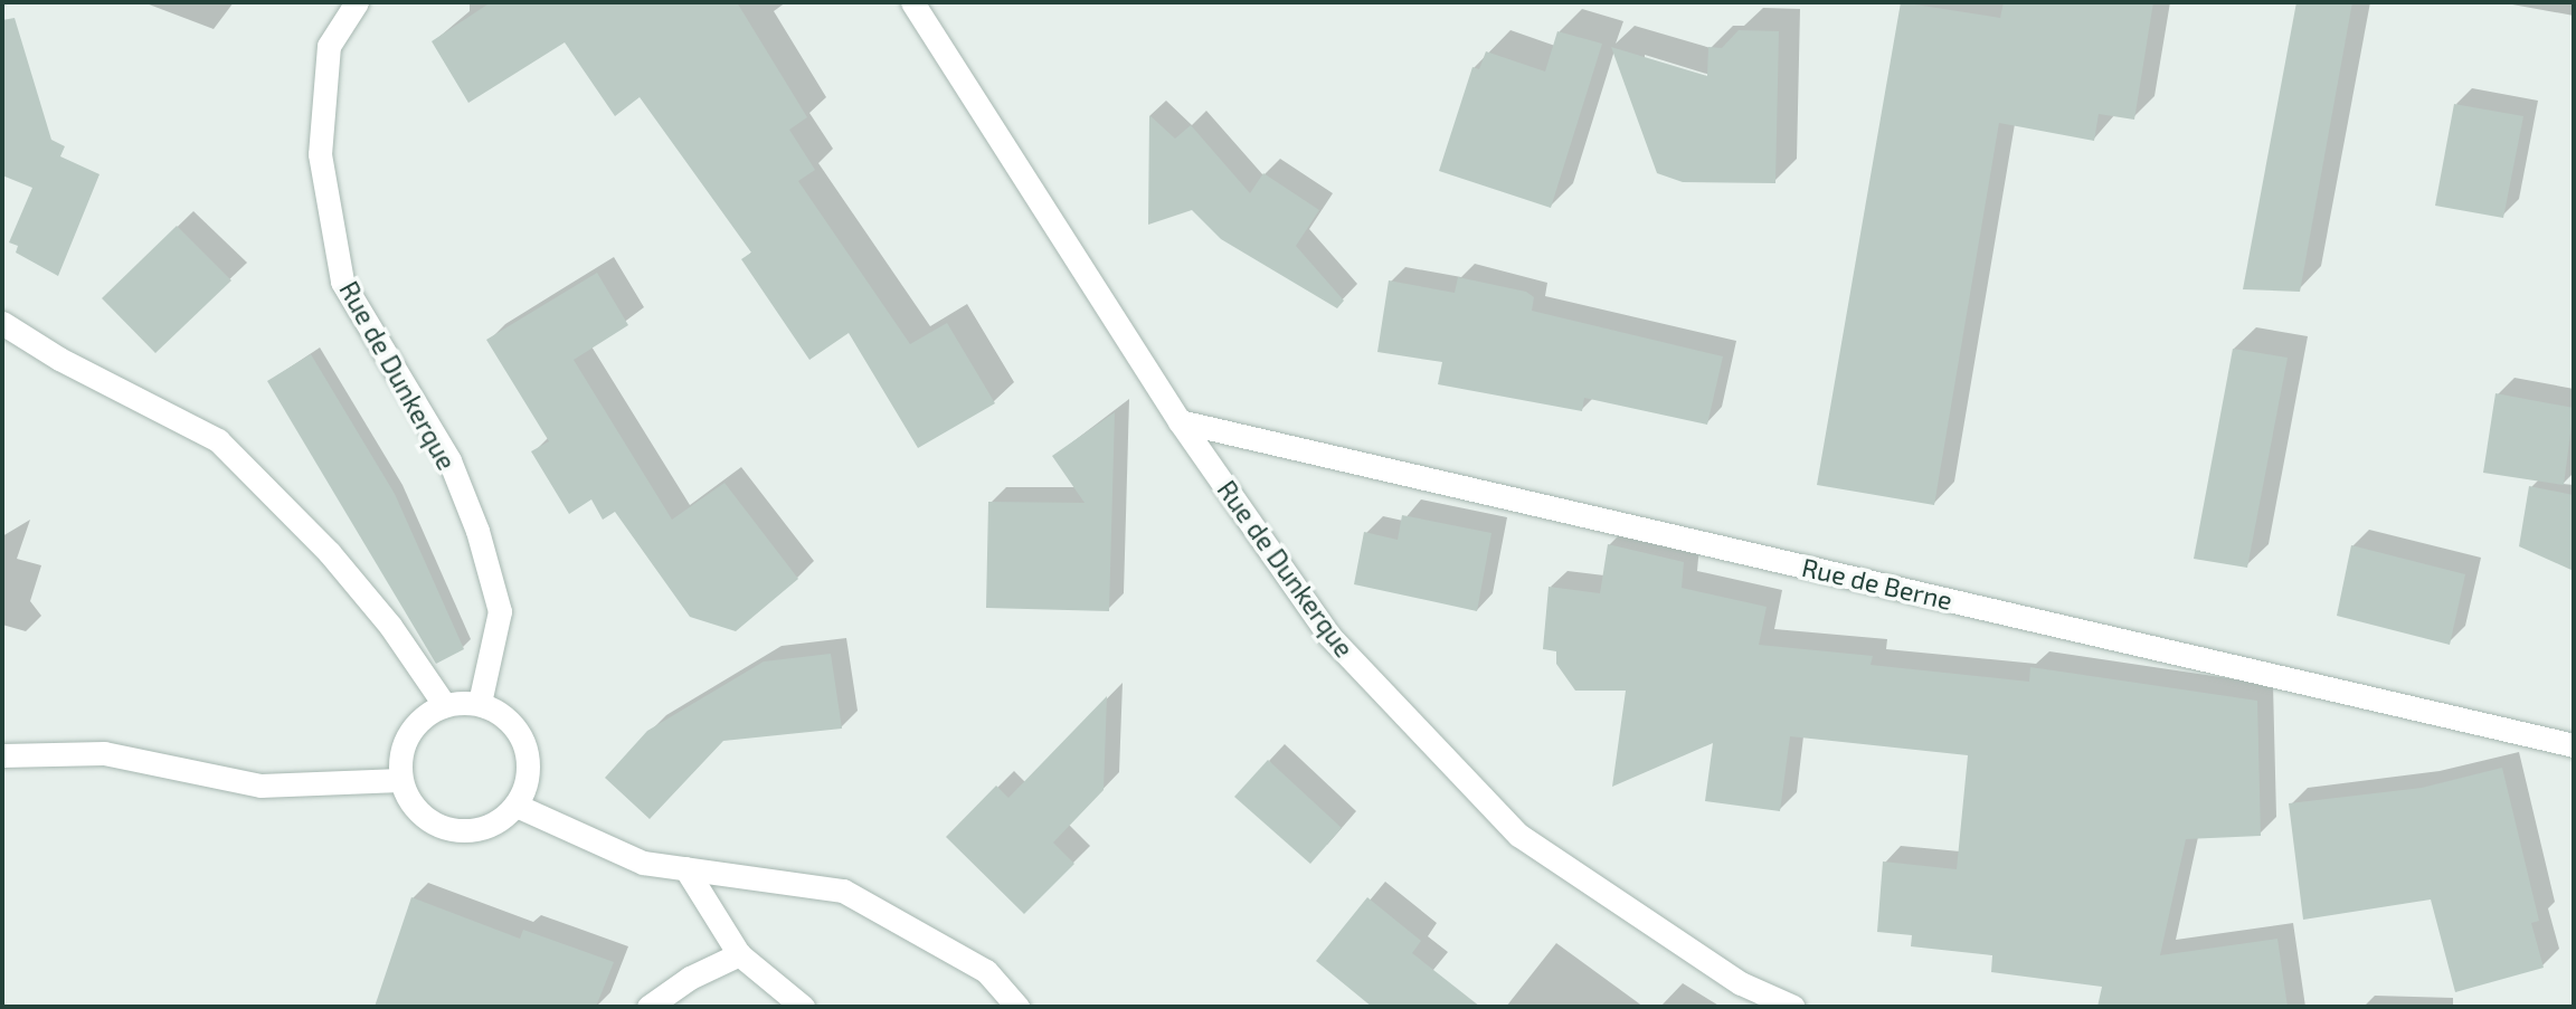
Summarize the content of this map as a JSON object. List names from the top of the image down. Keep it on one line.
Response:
{"streets":{"street":["Rue de Dunkerque","Rue de Berne"]},"crossings":[["Rue de Dunkerque","Rue de Berne"]]}
